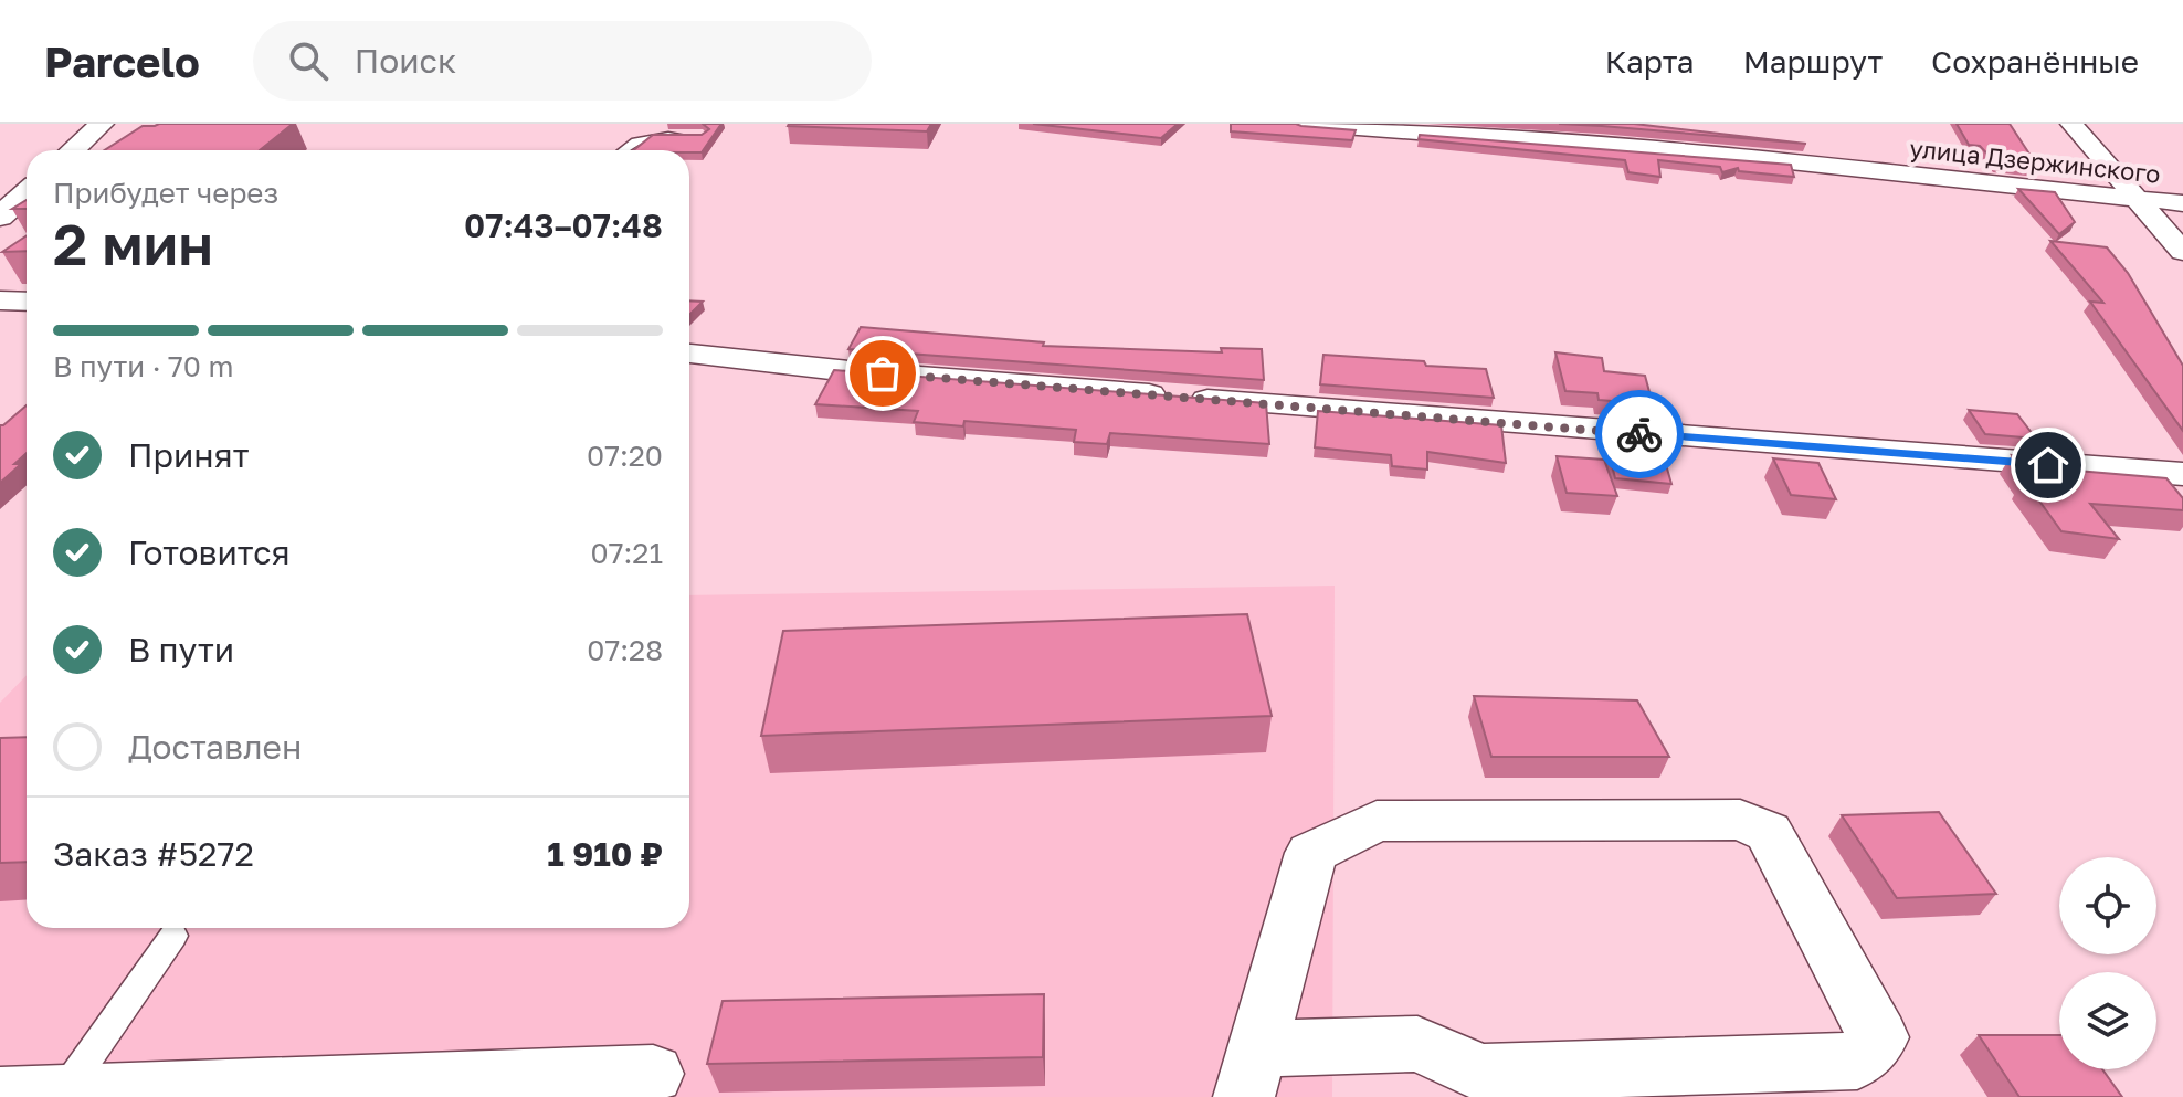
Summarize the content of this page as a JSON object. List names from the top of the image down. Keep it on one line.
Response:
{"streets":{"street":["улица Дзержинского"]},"page":{"header":"Parcelo","search":"Поиск","nav":["Карта","Маршрут","Сохранённые"],"heading":["2 мин","Прибудет через","07:43–07:48"],"panel":["Заказ #5272","1 910 ₽"],"bar":"В пути · 70 m","list":[["Принят","07:20"],["Готовится","07:21"],["В пути","07:28"],"Доставлен"]}}
